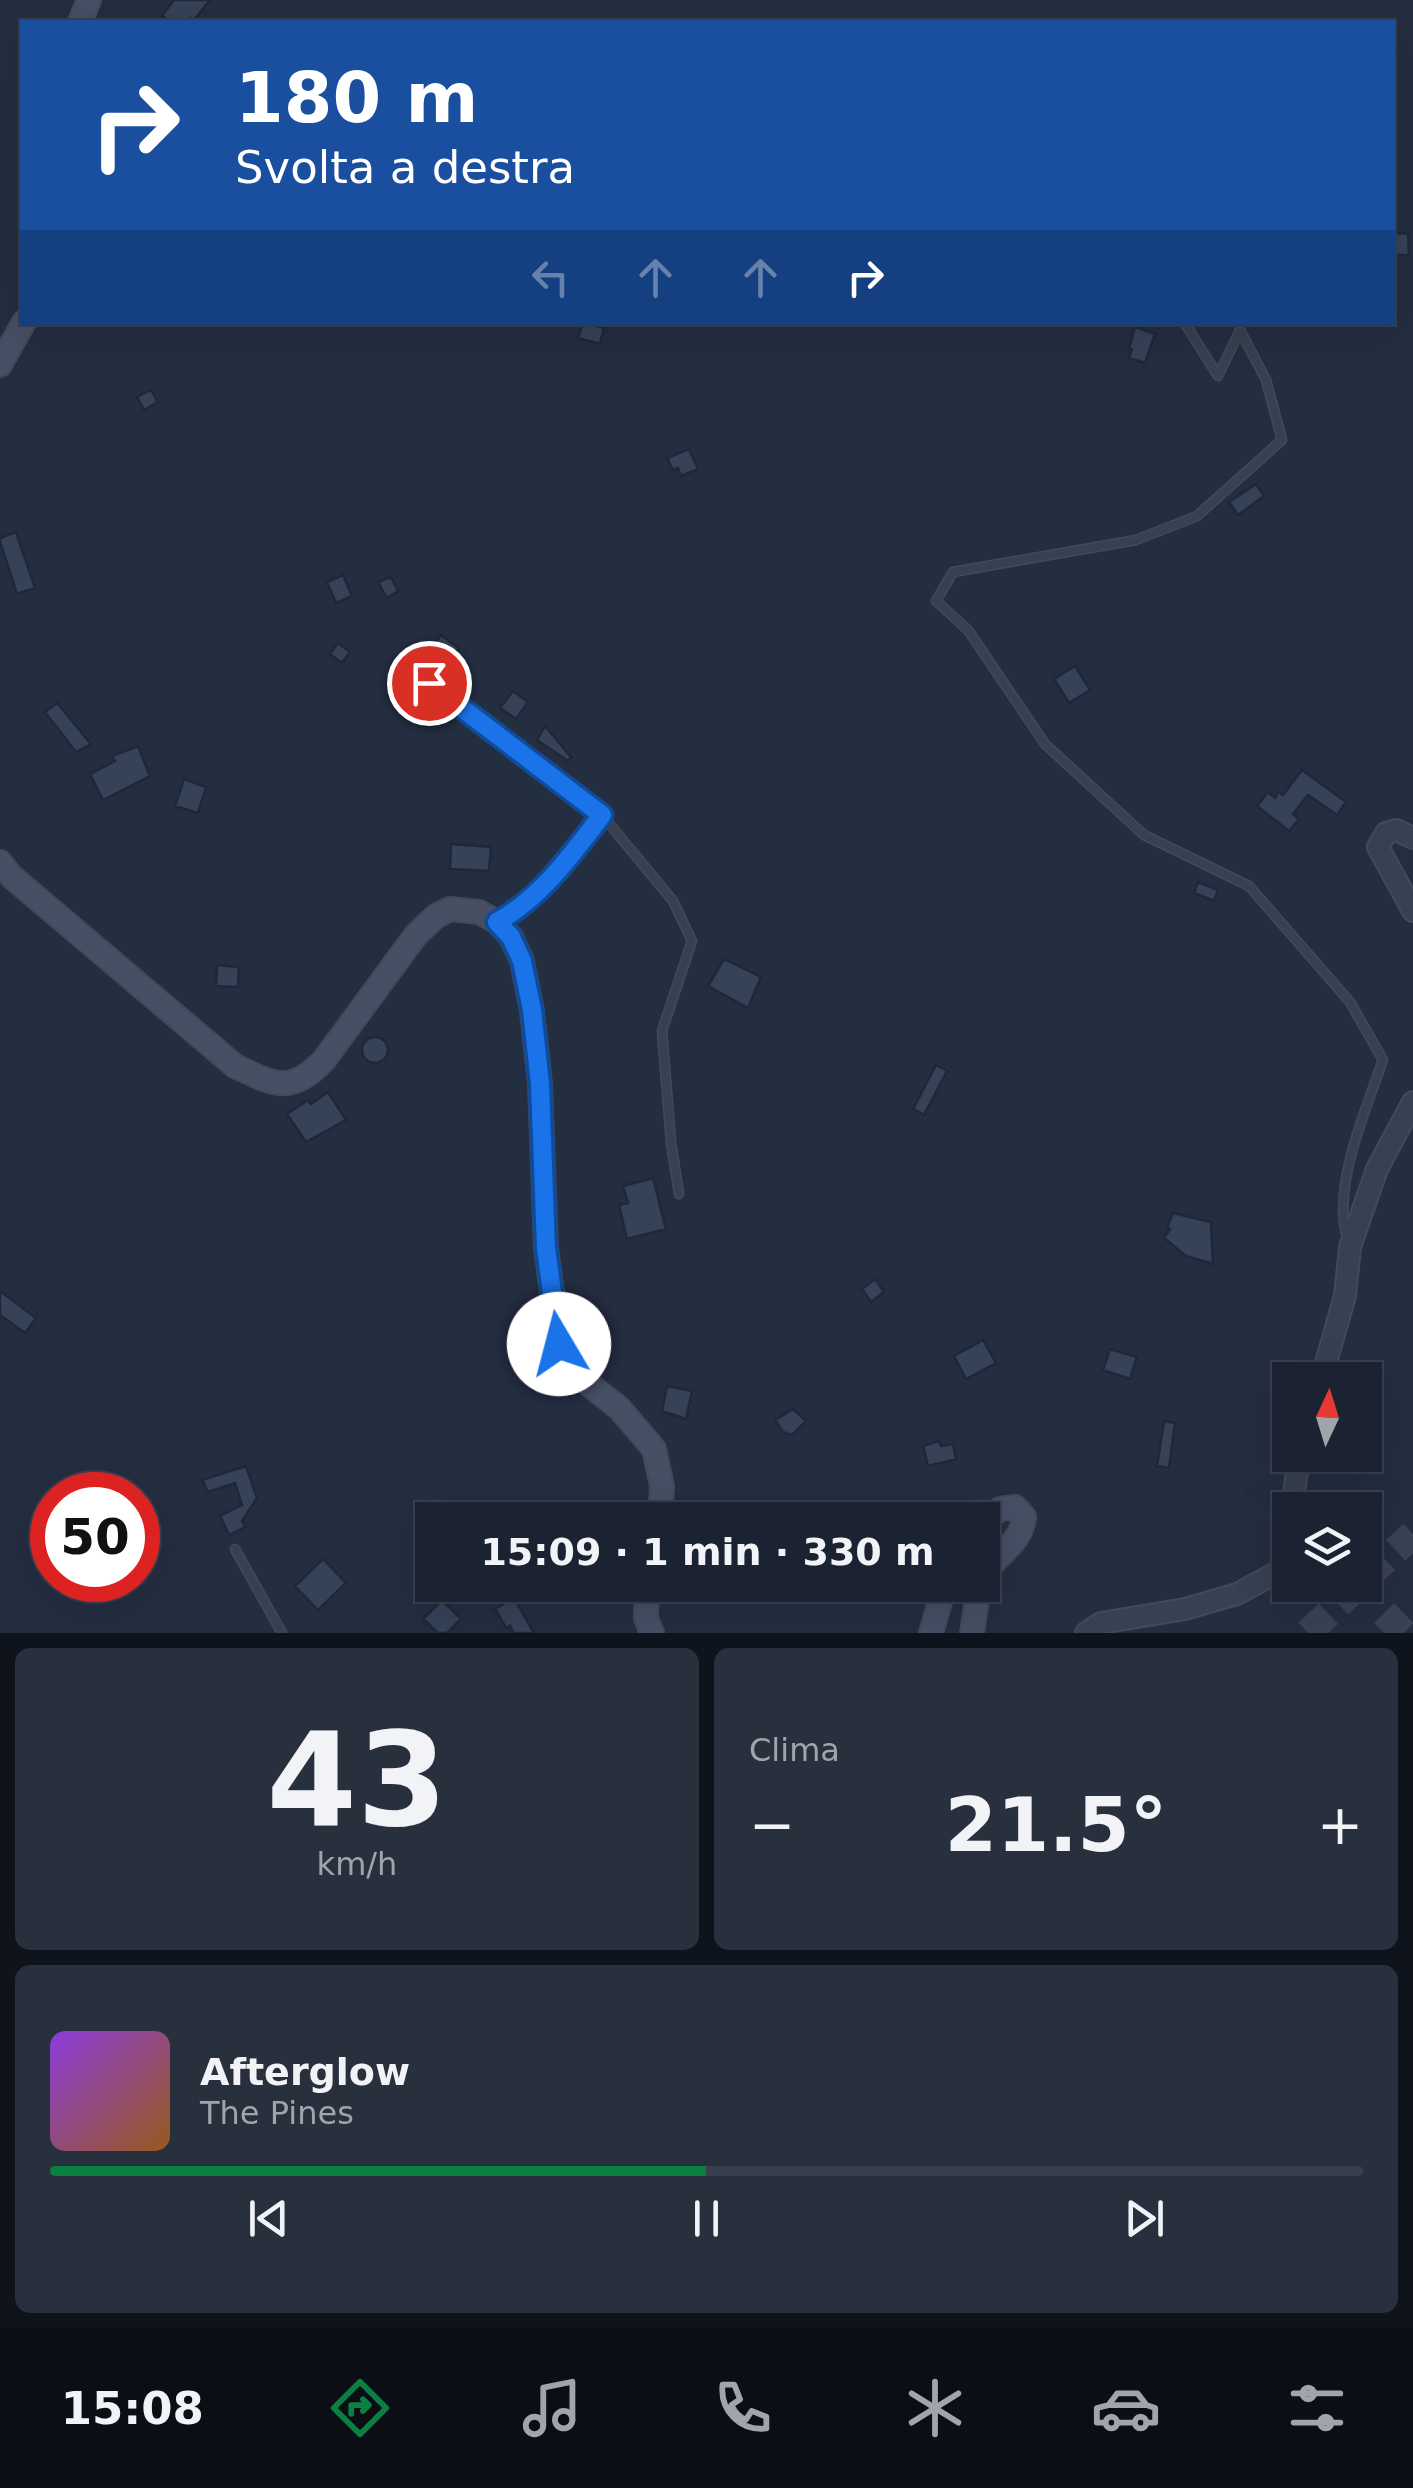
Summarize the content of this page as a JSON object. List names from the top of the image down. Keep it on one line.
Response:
{"north":"top","page":{"turn":["180 m","Svolta a destra"],"limit":"50","trip":"15:09 · 1 min · 330 m","tile":[["43","km/h"],"Clima"],"heat":["−","21.5°","+"],"song":["Afterglow","The Pines"],"tabs":"15:08"}}
